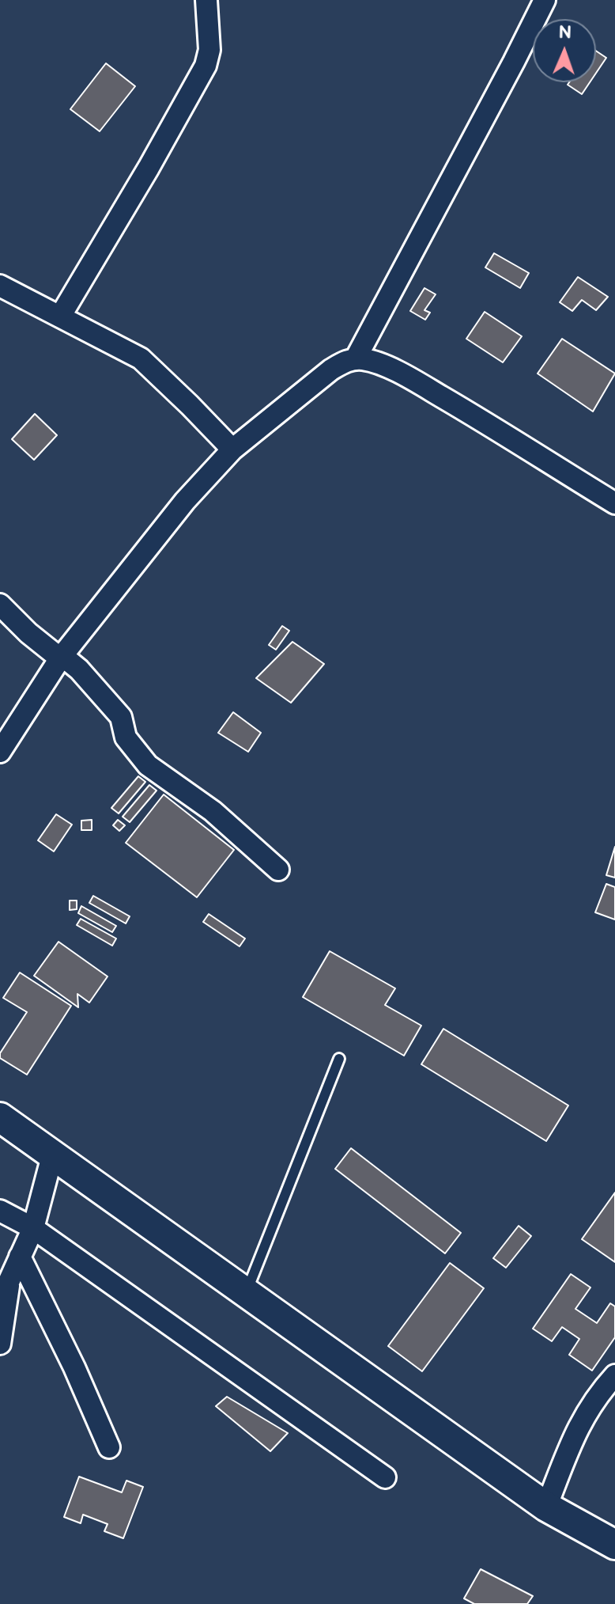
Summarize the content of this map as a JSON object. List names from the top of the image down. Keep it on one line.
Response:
{"north":"top"}
